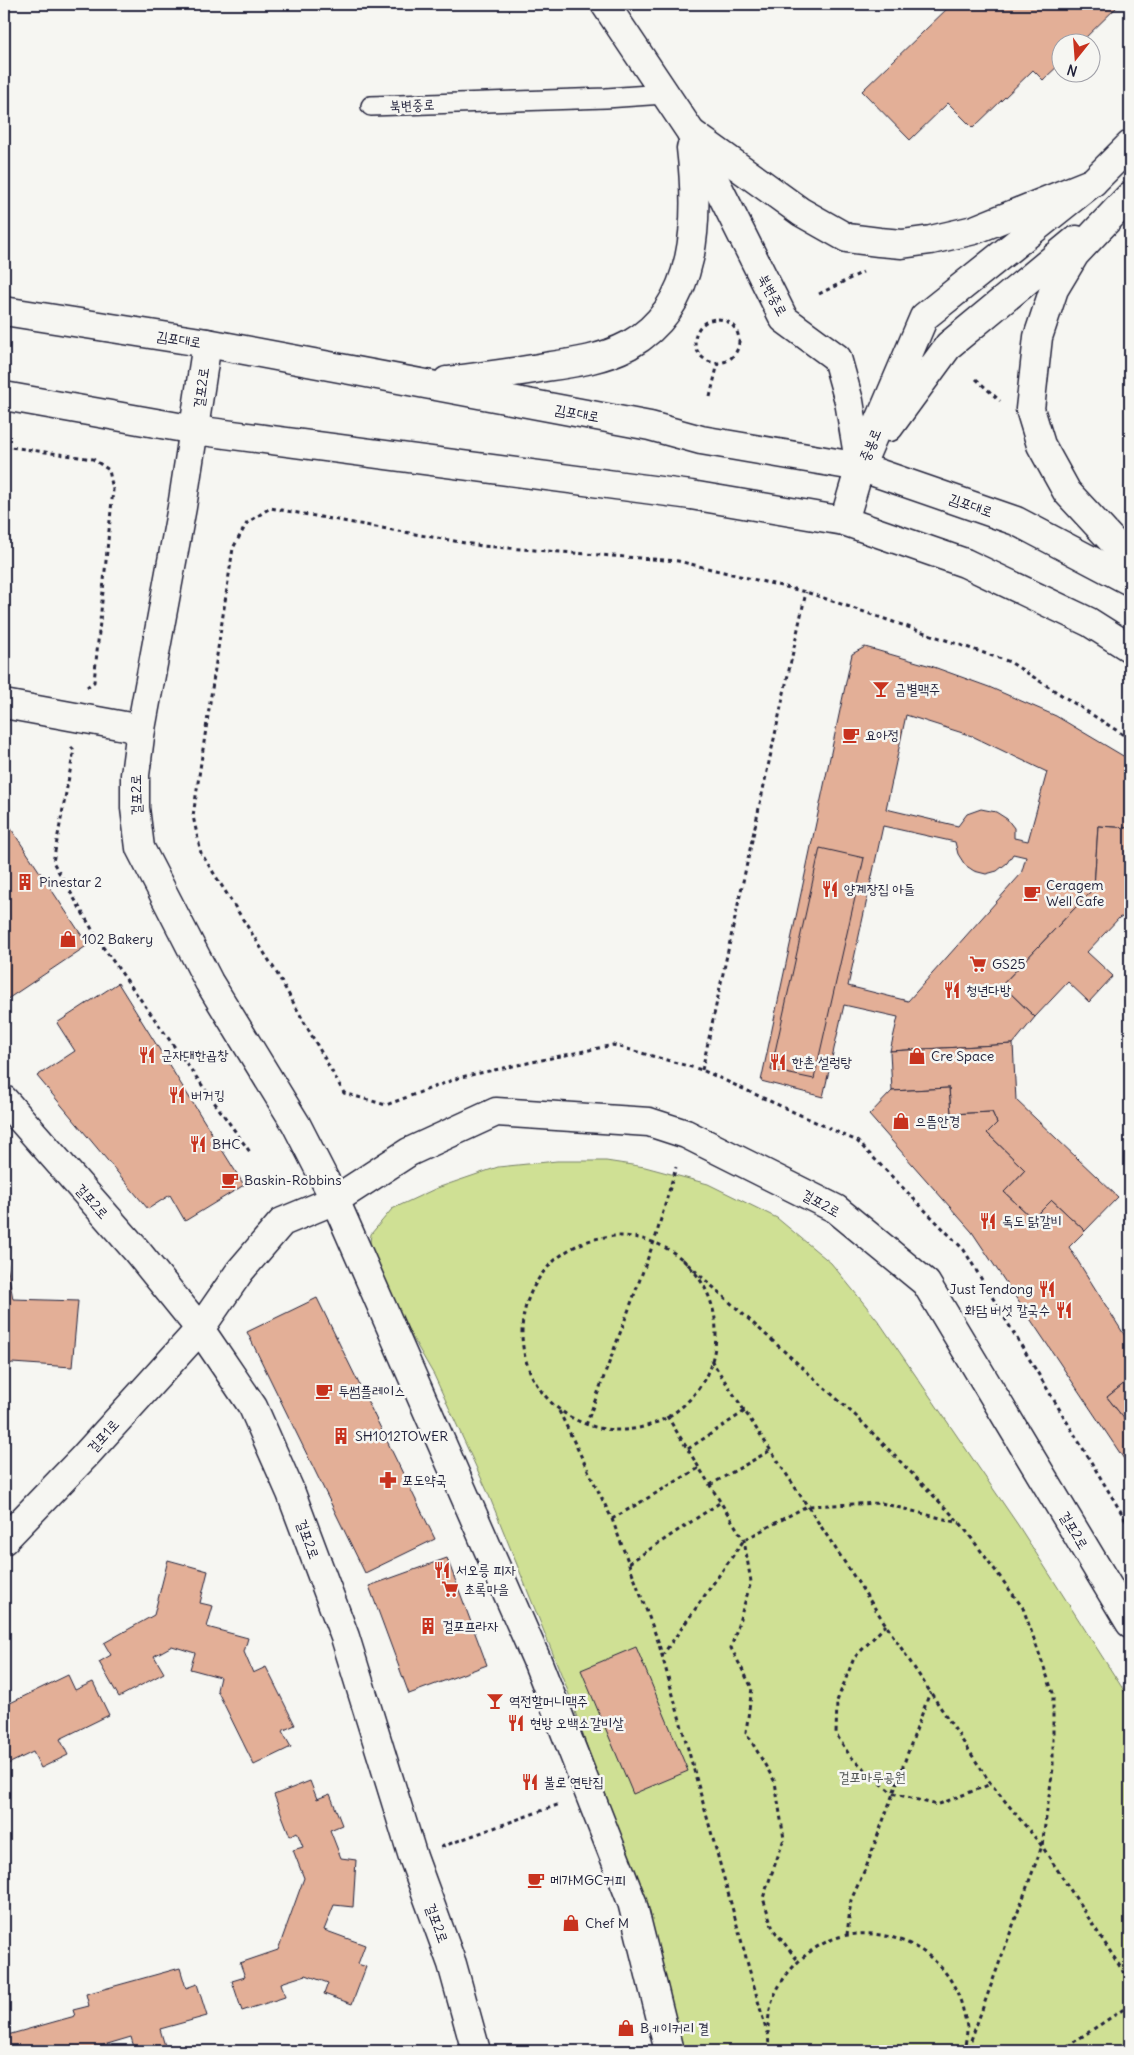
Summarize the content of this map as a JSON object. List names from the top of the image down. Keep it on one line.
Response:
{"streets":{"street":["북변중로","김포대로","걸포2로","중봉로","걸포1로"]},"crossings":[["북변중로","김포대로"],["북변중로","중봉로"],["김포대로","걸포2로"],["김포대로","중봉로"],["걸포2로","걸포1로"]],"parks":["걸포마루공원"],"places":{"bar":["금별맥주","역전할머니맥주"],"cafe":["요아정","Ceragem Well Cafe","Baskin-Robbins","투썸플레이스","메가MGC커피"],"building":["Pinestar 2","SH1012TOWER","걸포프라자"],"restaurant":["양계장집 아들","청년다방","군자대한곱창","한촌 설렁탕","버거킹","BHC","독도 닭갈비","Just Tendong","화담 버섯 칼국수","서오릉 피자","현방 오백소갈비살","불로 연탄집"],"shop":["102 Bakery","Cre Space","으뜸안경","Chef M","Bㅔ이커리 결"],"supermarket":["GS25","초록마을"],"pharmacy":["포도약국"]},"north":"bottom"}
